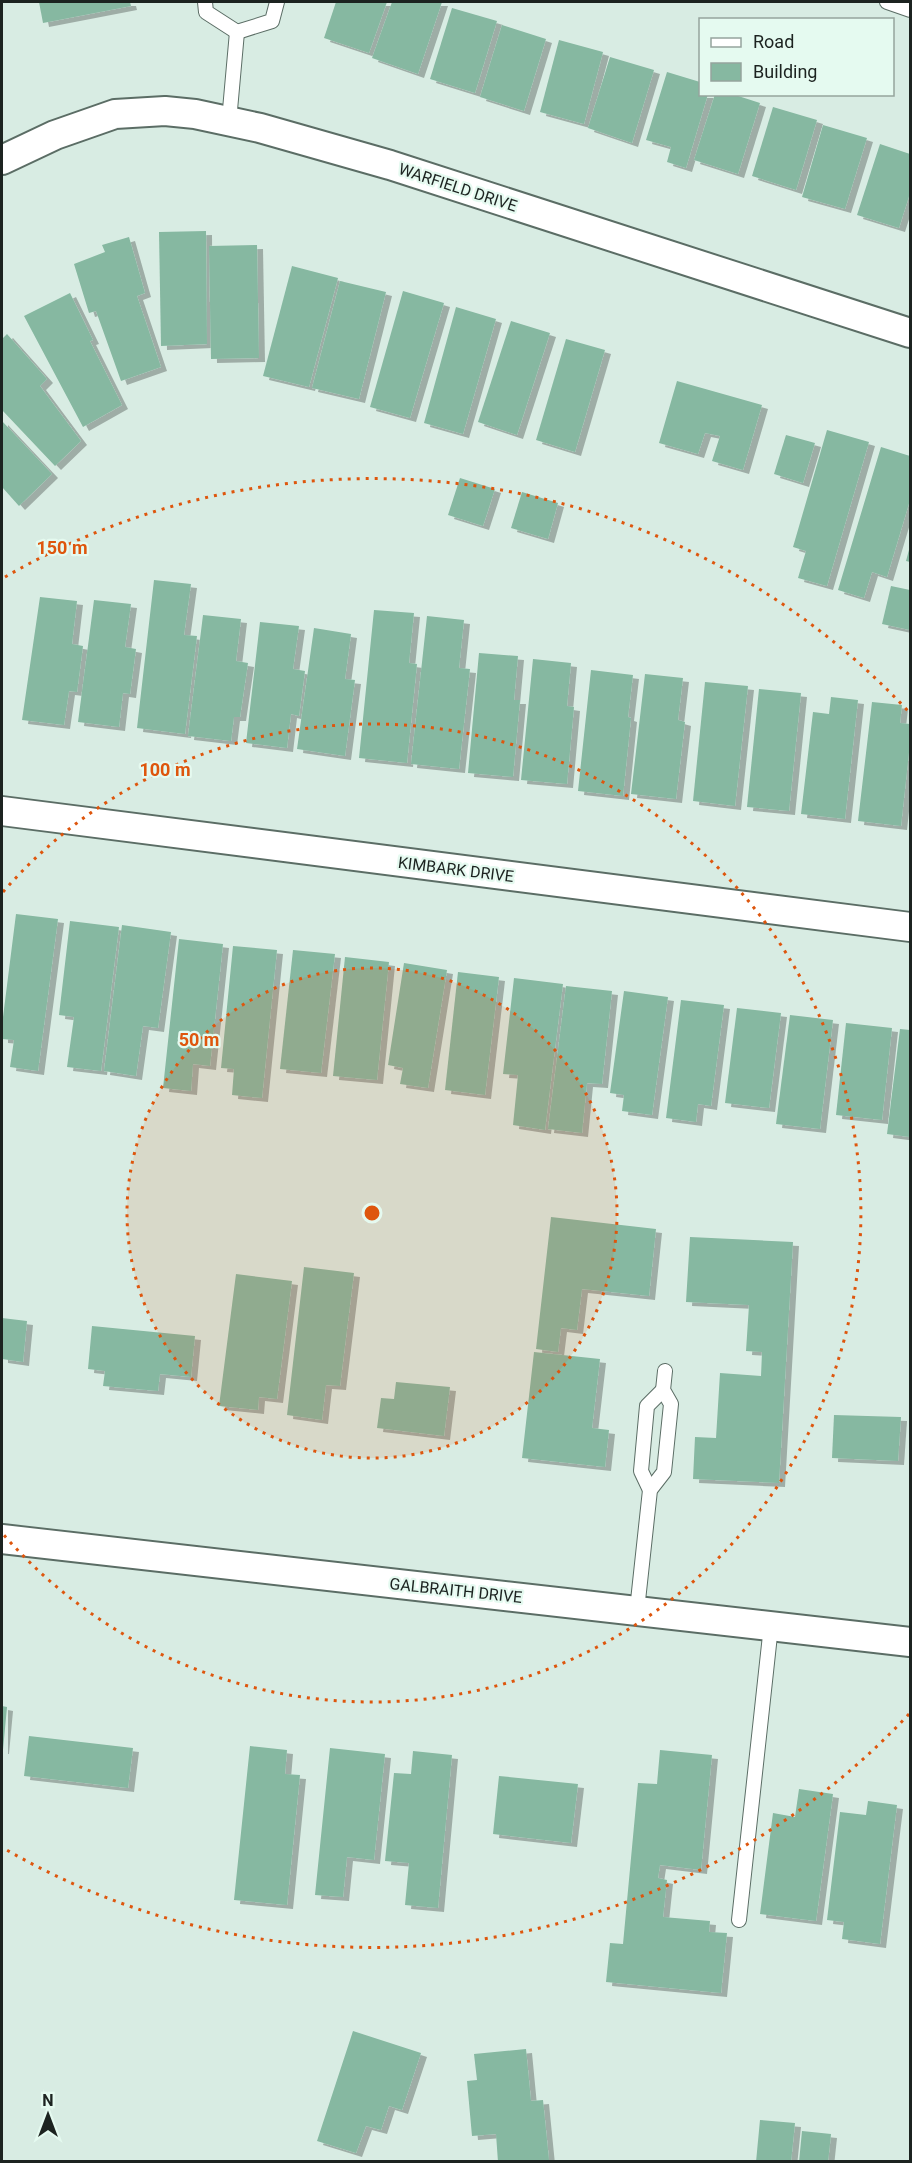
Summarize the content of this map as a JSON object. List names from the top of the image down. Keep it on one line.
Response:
{"streets":{"street":["WARFIELD DRIVE","KIMBARK DRIVE","GALBRAITH DRIVE"]},"legend":["Road","Building"],"north":"top","rings":["150 m","100 m","50 m"]}
